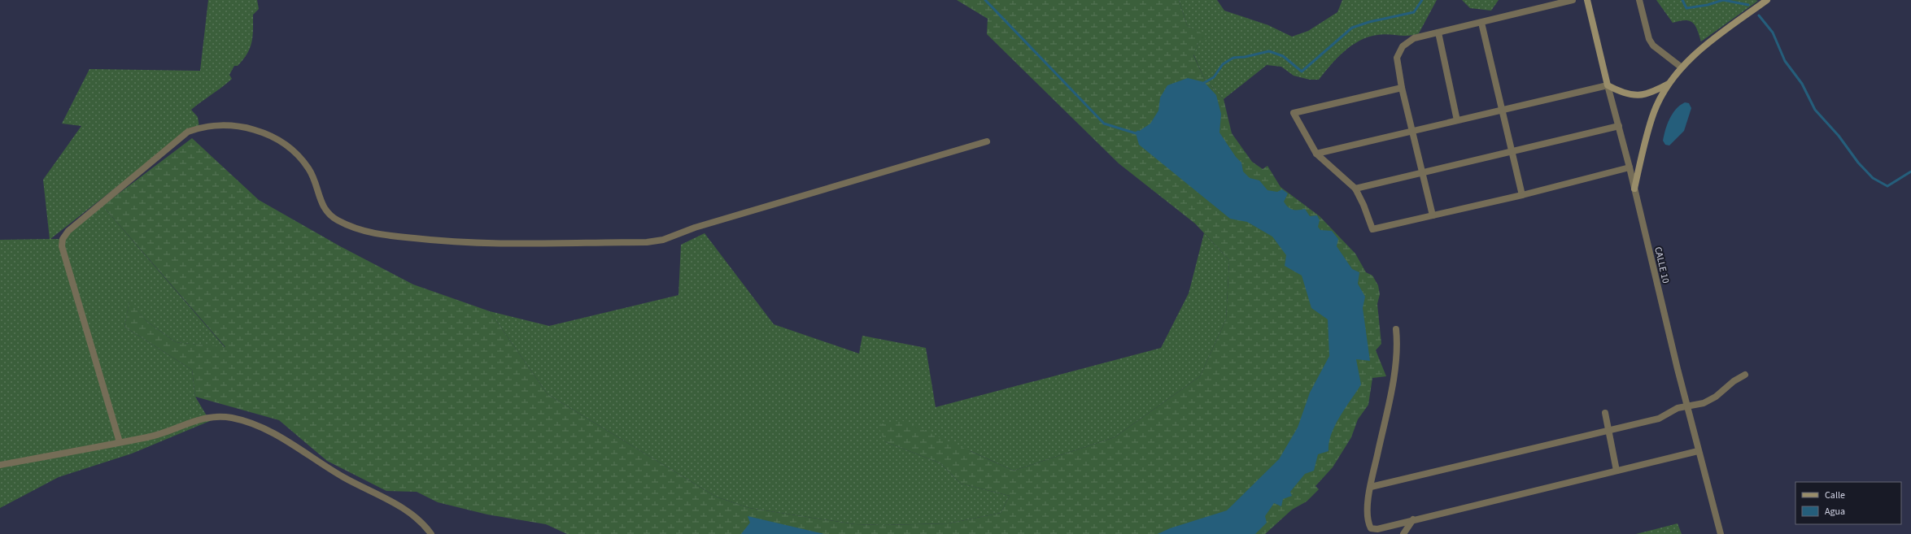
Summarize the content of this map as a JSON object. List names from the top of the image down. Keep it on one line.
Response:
{"streets":{"main road":["CALLE 10"]},"legend":["Calle","Agua"]}
